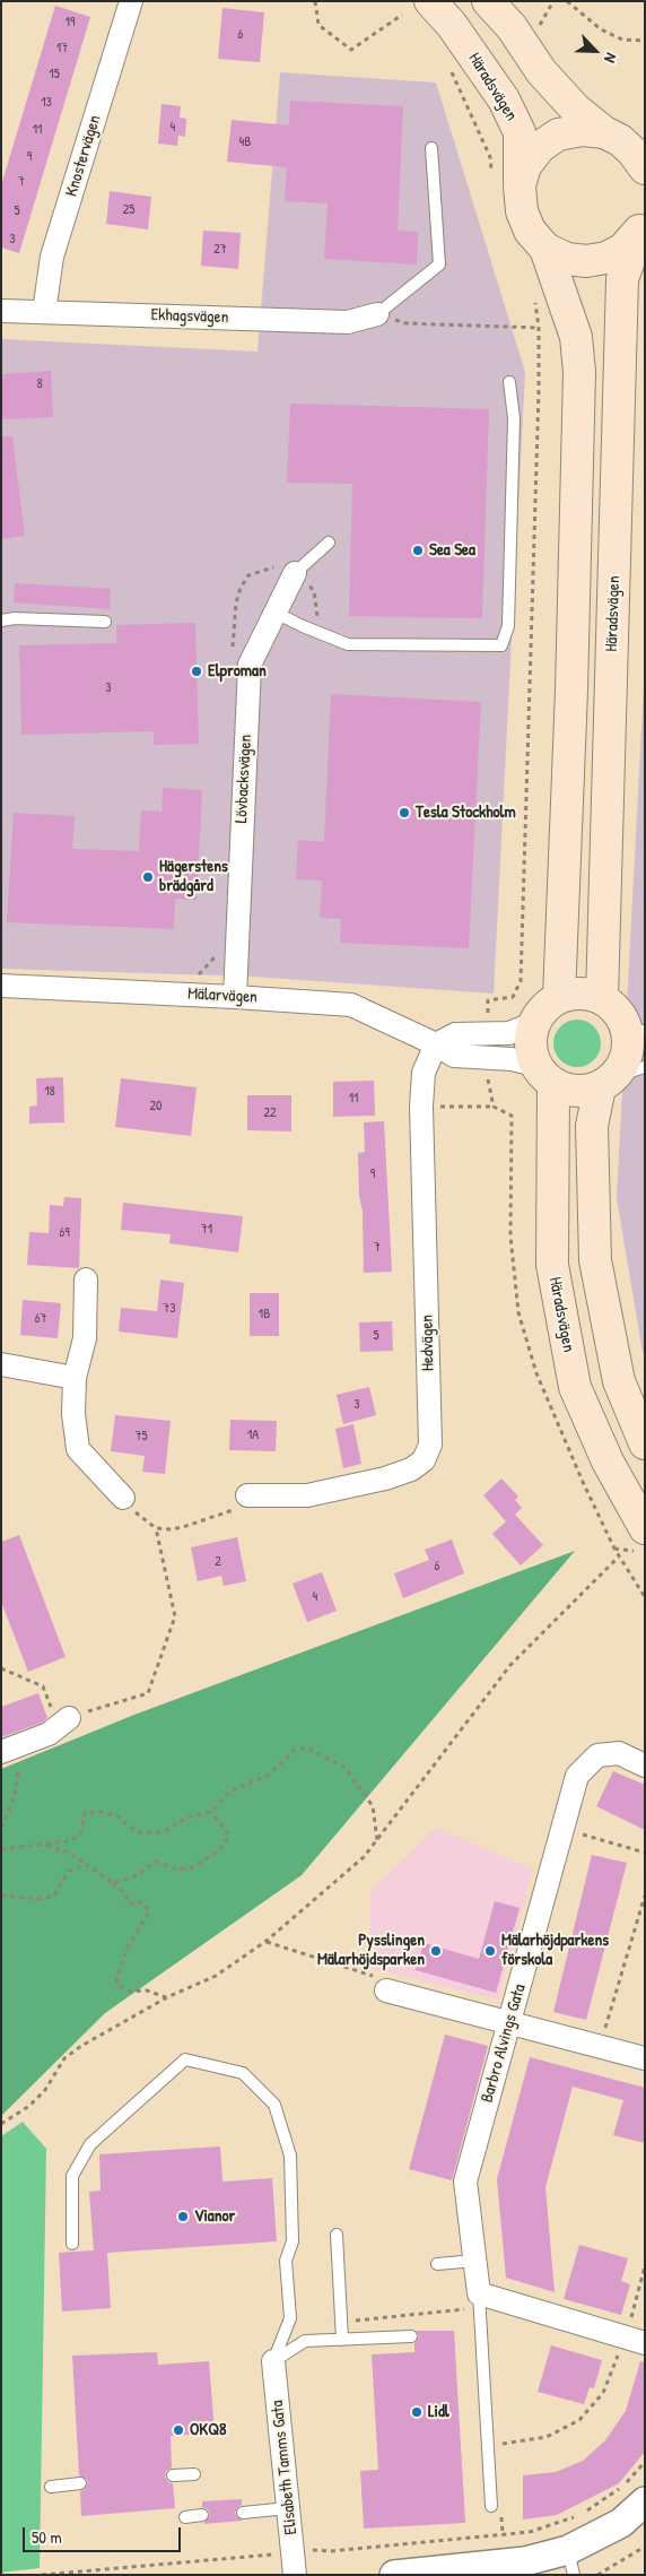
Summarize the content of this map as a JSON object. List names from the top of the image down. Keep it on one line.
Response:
{"streets":{"main road":["Häradsvägen"],"street":["Knostervägen","Ekhagsvägen","Lövbacksvägen","Mälarvägen","Hedvägen","Barbro Alvings Gata","Elisabeth Tamms Gata"]},"crossings":[["Häradsvägen","Mälarvägen"],["Knostervägen","Ekhagsvägen"],["Lövbacksvägen","Mälarvägen"],["Mälarvägen","Hedvägen"]],"places":["Sea Sea","Elproman","Tesla Stockholm","Hägerstens brädgård","Pysslingen Mälarhöjdsparken","Mälarhöjdparkens förskola","Vianor","Lidl","OKQ8"],"house_numbers":["19","6","17","15","13","4","11","4B","9","7","25","5","3","27","8","3","18","11","20","22","9","71","69","7","73","1B","67","5","3","1A","75","2","6","4"],"scale_bar":"50 m","north":"bottom right"}
